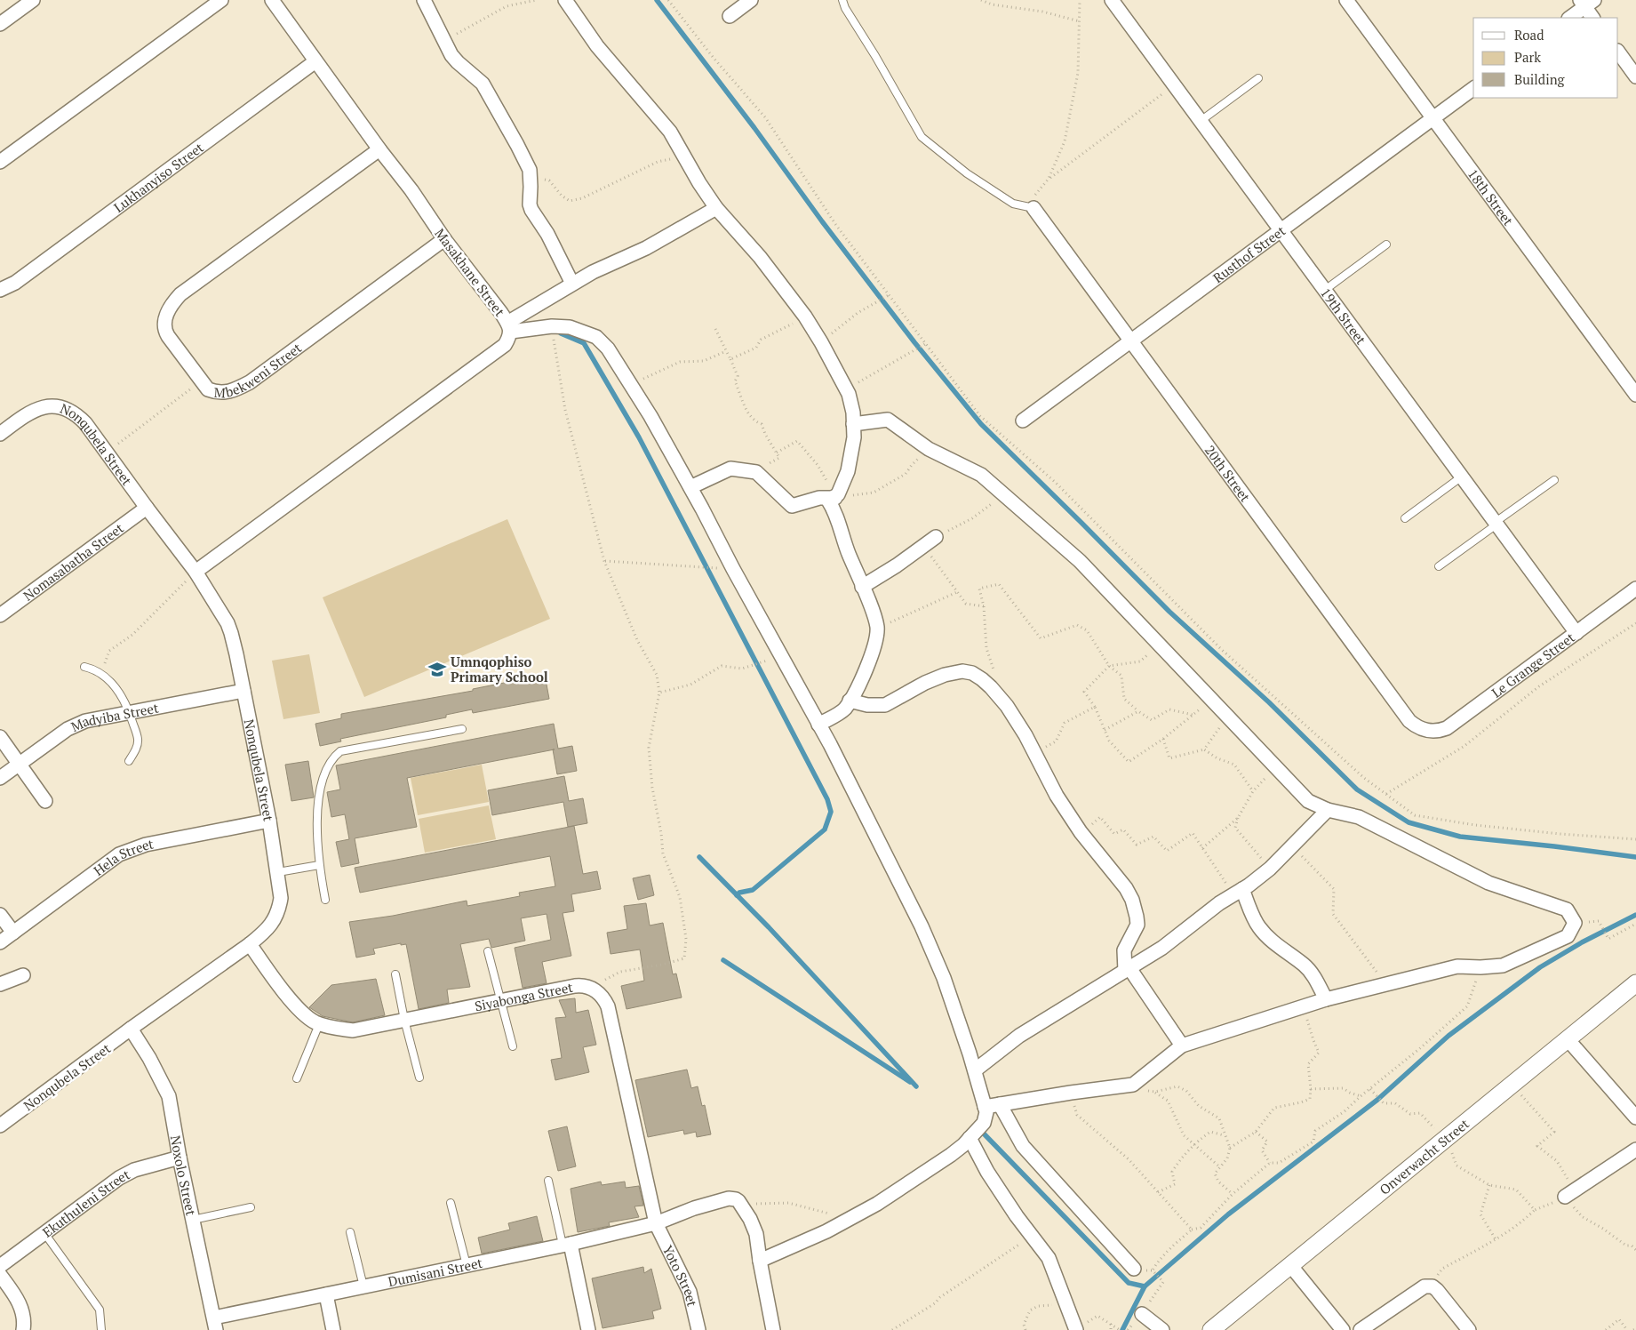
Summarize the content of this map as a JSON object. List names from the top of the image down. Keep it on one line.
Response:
{"streets":{"street":["Lukhanyiso Street","18th Street","Rusthof Street","Masakhane Street","19th Street","Mbekweni Street","Nonqubela Street","20th Street","Nomasabatha Street","Le Grange Street","Madyiba Street","Hela Street","Siyabonga Street","Onverwacht Street","Noxolo Street","Ekuthuleni Street","Dumisani Street","Yoto Street"]},"crossings":[["Lukhanyiso Street","Masakhane Street"],["18th Street","Rusthof Street"],["Rusthof Street","19th Street"],["Rusthof Street","20th Street"],["Masakhane Street","Mbekweni Street"],["Masakhane Street","Nonqubela Street"],["19th Street","Le Grange Street"],["Nonqubela Street","Nomasabatha Street"],["Nonqubela Street","Madyiba Street"],["Nonqubela Street","Hela Street"],["Nonqubela Street","Siyabonga Street"],["Nonqubela Street","Noxolo Street"],["20th Street","Le Grange Street"],["Noxolo Street","Ekuthuleni Street"],["Noxolo Street","Dumisani Street"],["Dumisani Street","Yoto Street"]],"places":{"school or university":["Umnqophiso Primary School"]},"legend":["Road","Park","Building"]}
